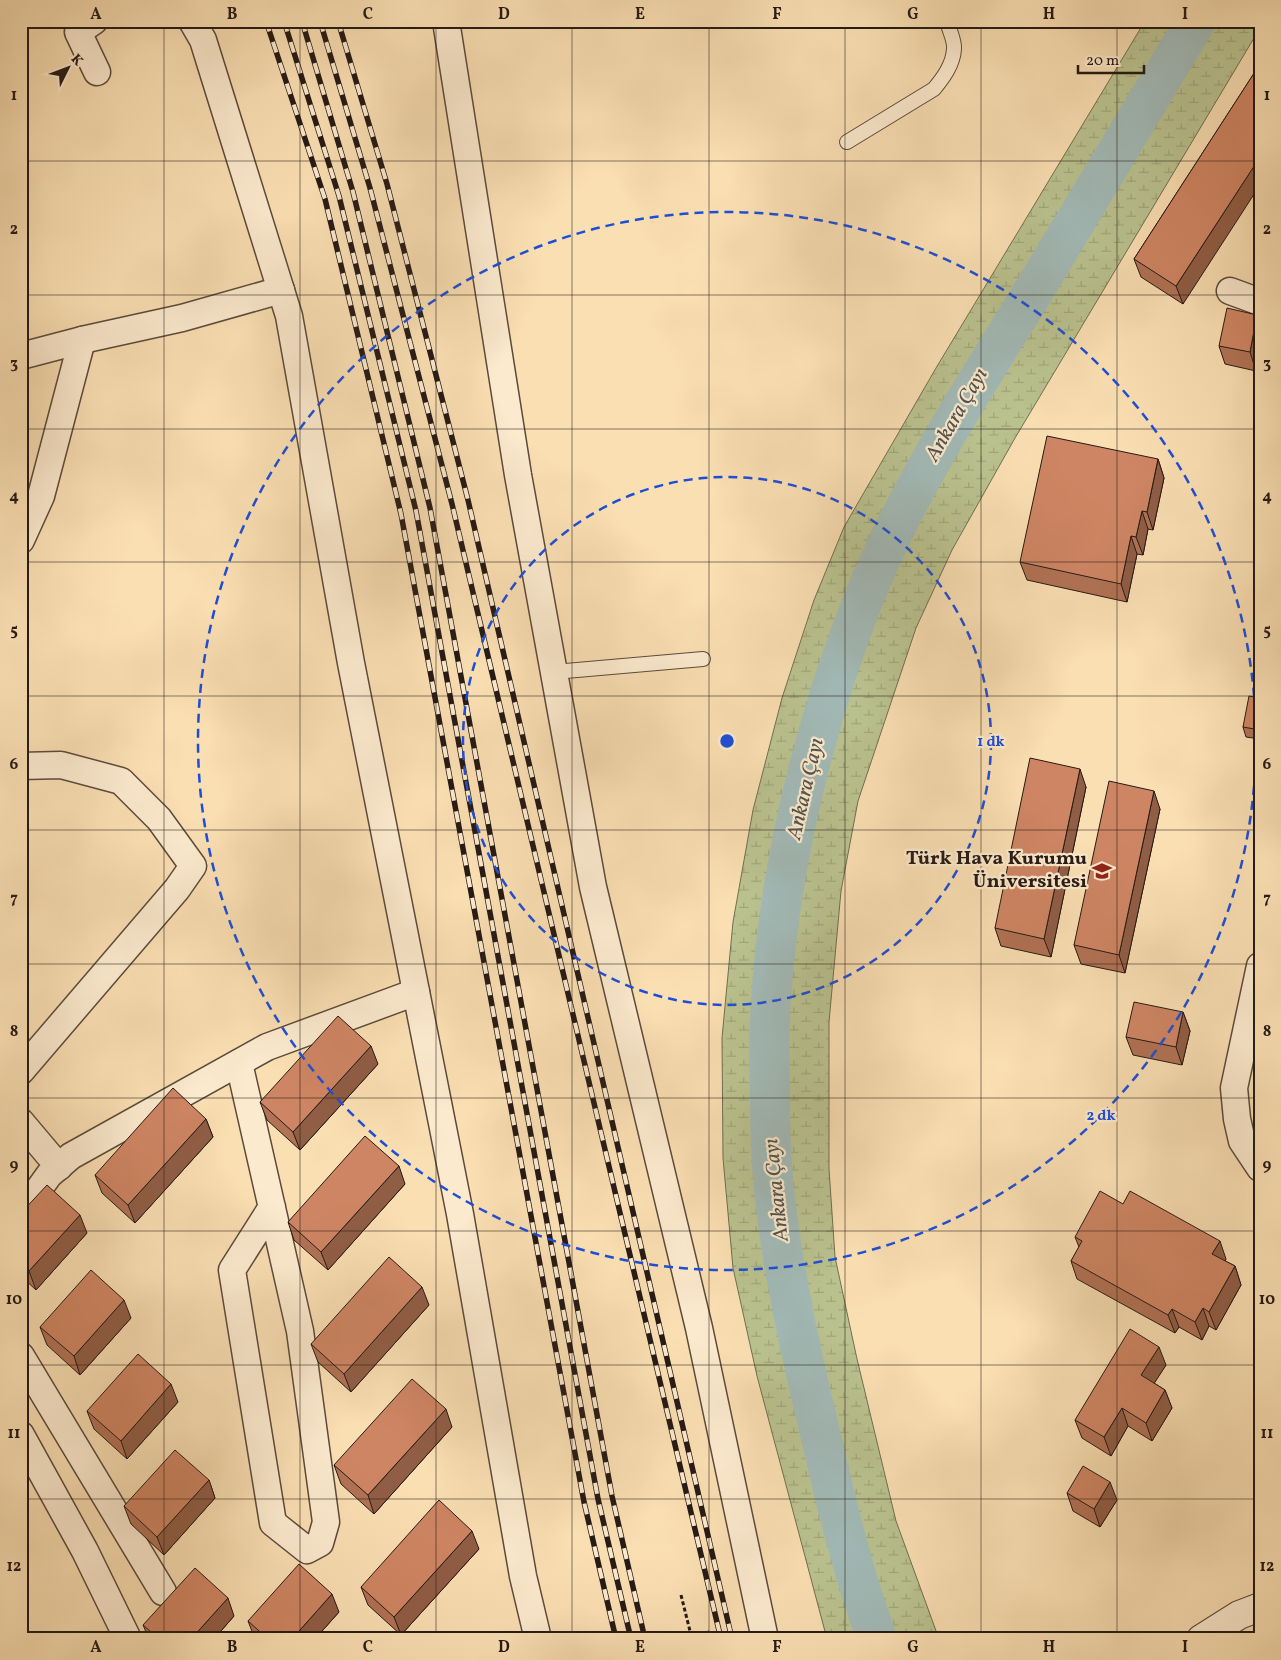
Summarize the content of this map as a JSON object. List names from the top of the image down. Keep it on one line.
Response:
{"water":["Ankara Çayı"],"places":{"school or university":["Türk Hava Kurumu Üniversitesi"]},"scale_bar":"20 m","north":"top right","grid":{"columns":["A","B","C","D","E","F","G","H","I"],"rows":["1","2","3","4","5","6","7","8","9","10","11","12"]},"rings":["1 dk","2 dk"]}
